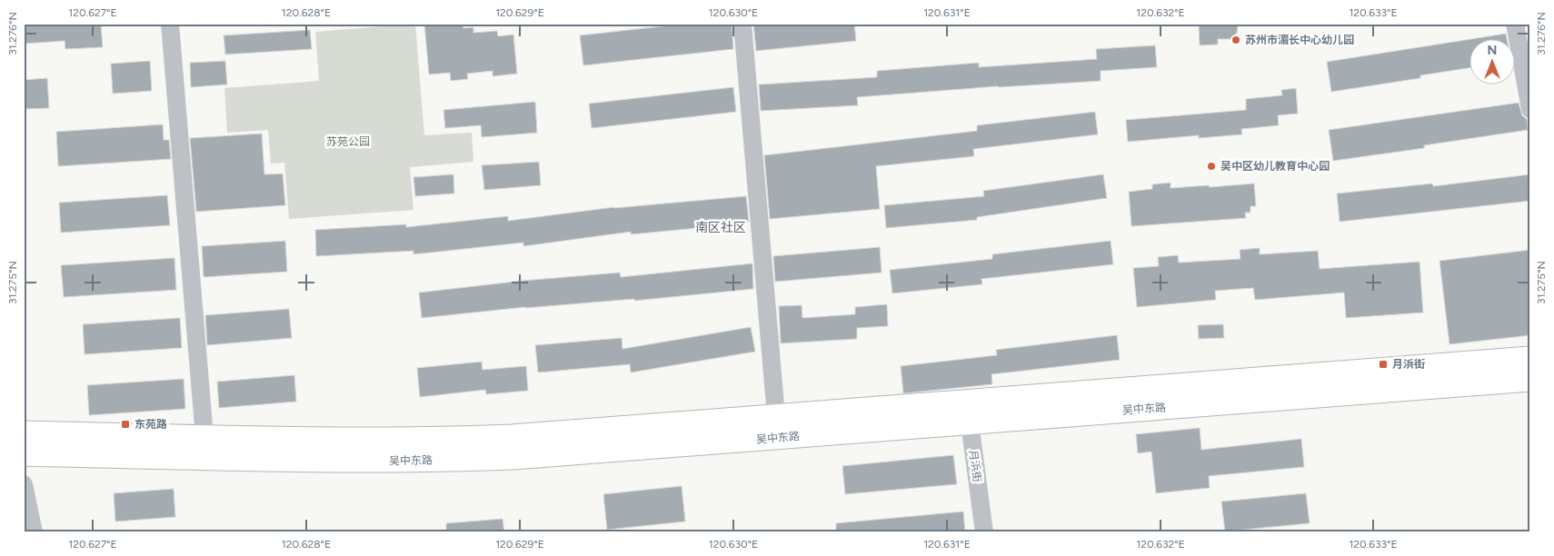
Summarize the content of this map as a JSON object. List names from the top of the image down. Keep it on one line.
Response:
{"streets":{"main road":["吴中东路"],"street":["月浜街"]},"crossings":[["吴中东路","月浜街"]],"districts":["南区社区"],"parks":["苏苑公园"],"places":{"other":["苏州市湄长中心幼儿园","吴中区幼儿教育中心园"],"transit":["月浜街","东苑路"]},"north":"top","coordinates":["120.627°E","120.628°E","120.629°E","120.630°E","120.631°E","120.632°E","120.633°E","31.276°N","31.275°N"]}
